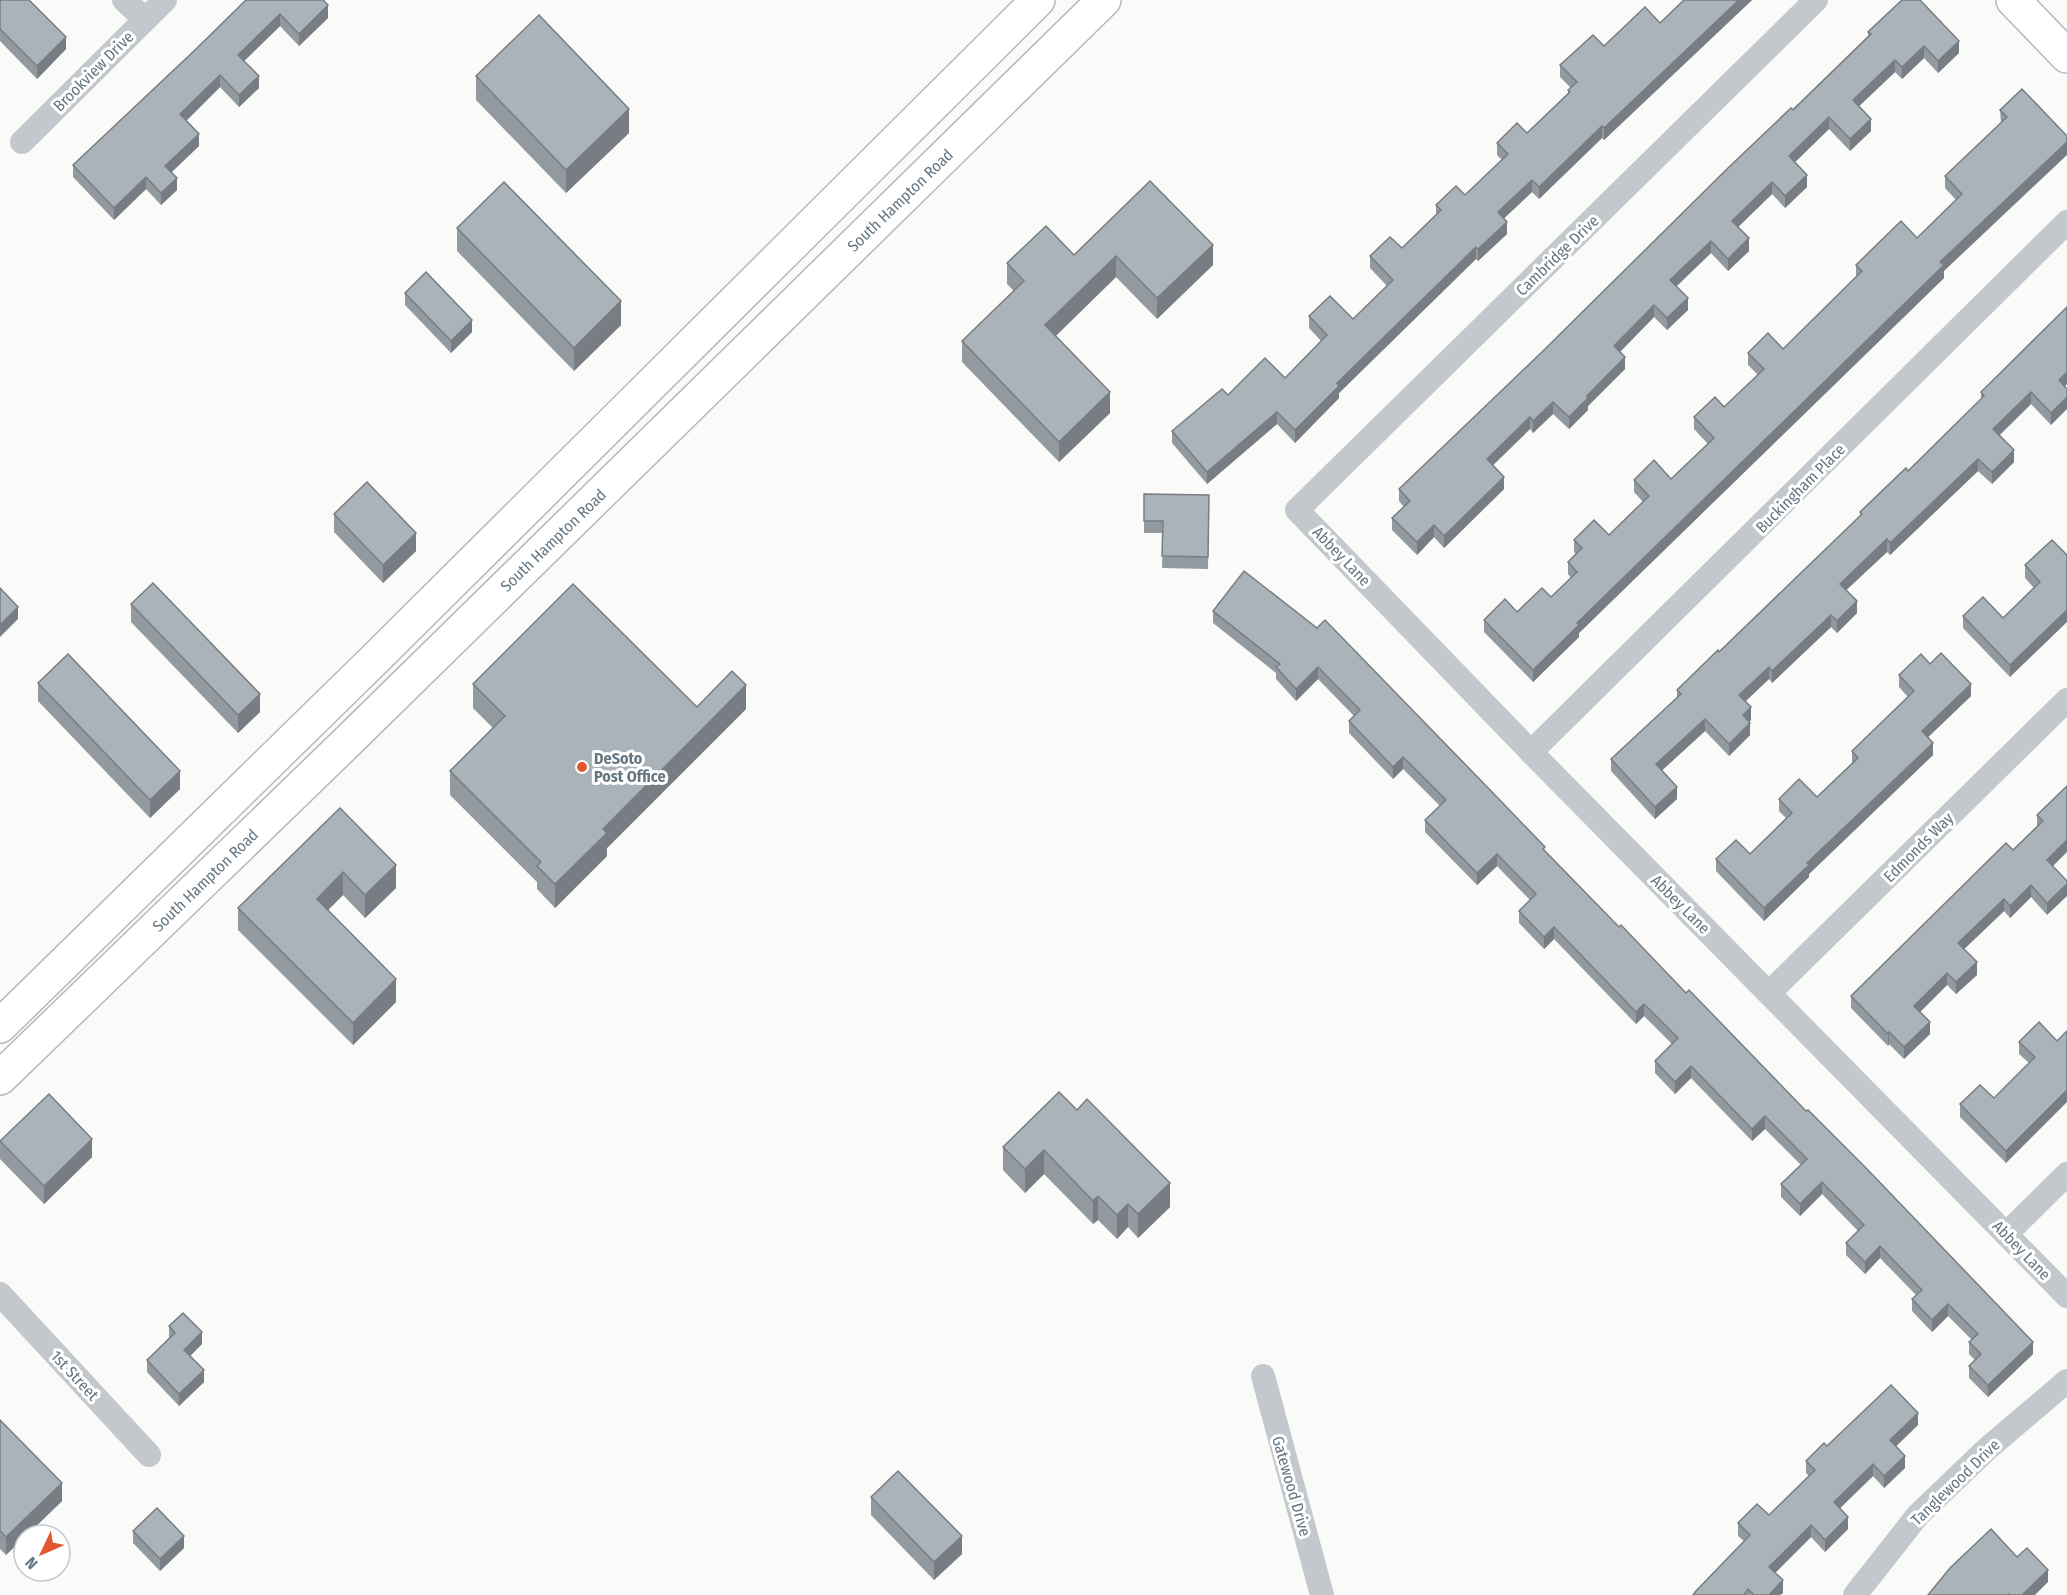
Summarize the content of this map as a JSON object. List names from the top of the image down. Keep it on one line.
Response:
{"streets":{"main road":["South Hampton Road"],"street":["Brookview Drive","Cambridge Drive","Buckingham Place","Abbey Lane","Edmonds Way","1st Street","Tanglewood Drive","Gatewood Drive"]},"crossings":[["Cambridge Drive","Abbey Lane"],["Buckingham Place","Abbey Lane"],["Abbey Lane","Edmonds Way"]],"places":["DeSoto Post Office"],"north":"bottom left"}
